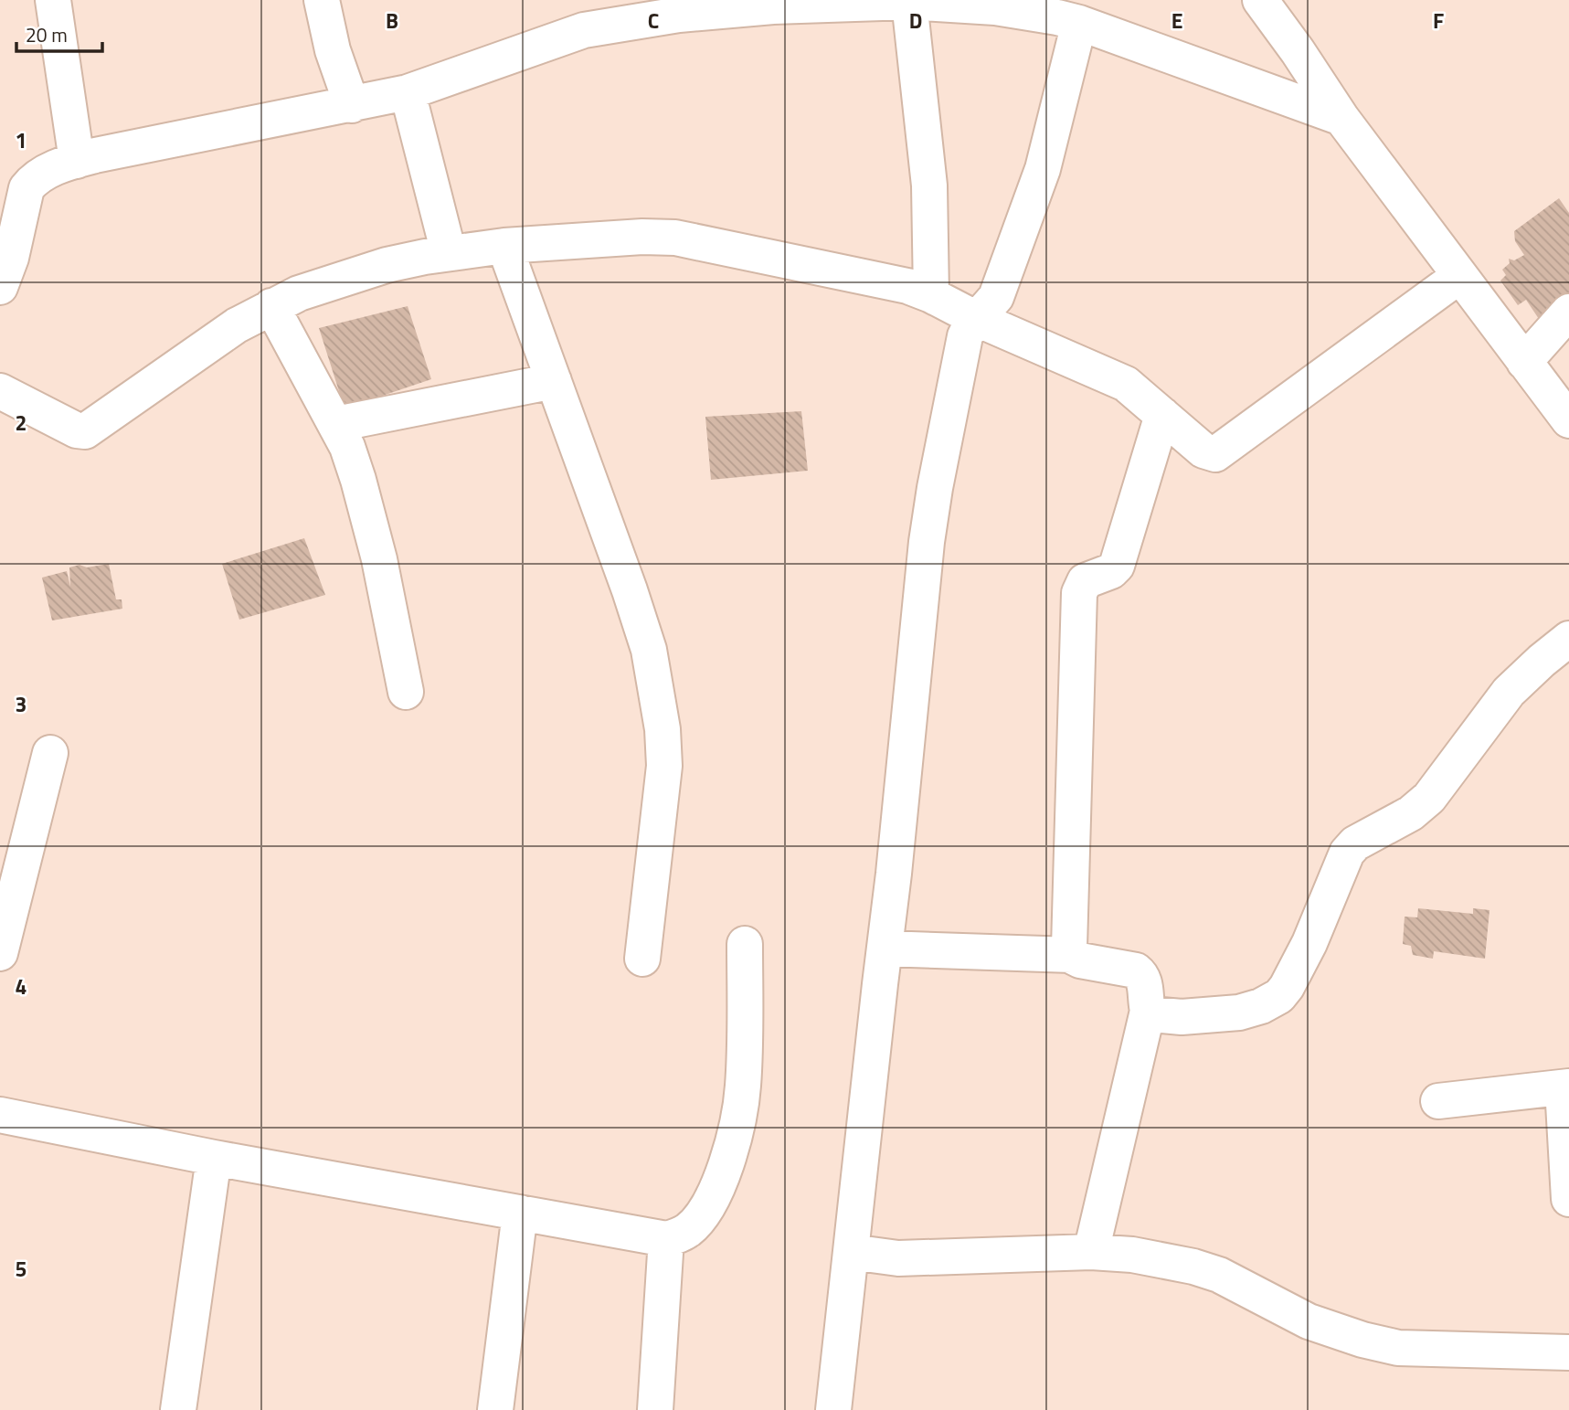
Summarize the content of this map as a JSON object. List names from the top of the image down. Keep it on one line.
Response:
{"scale_bar":"20 m","grid":{"columns":["B","C","D","E","F"],"rows":["1","2","3","4","5"]}}
